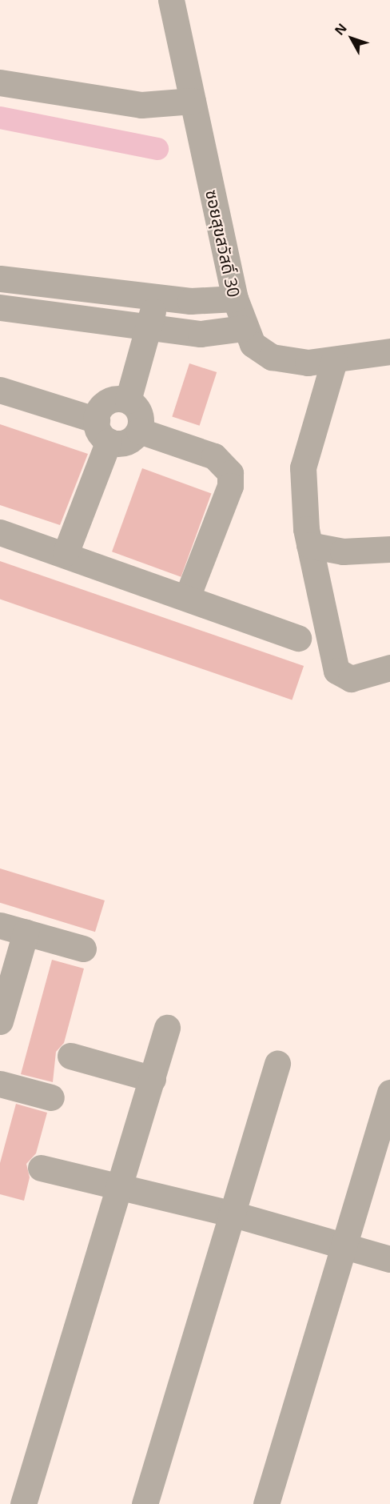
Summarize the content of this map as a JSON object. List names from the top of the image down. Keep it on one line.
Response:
{"streets":{"street":["ซอยสุขสวัสดิ์ 30"]},"north":"top left"}
